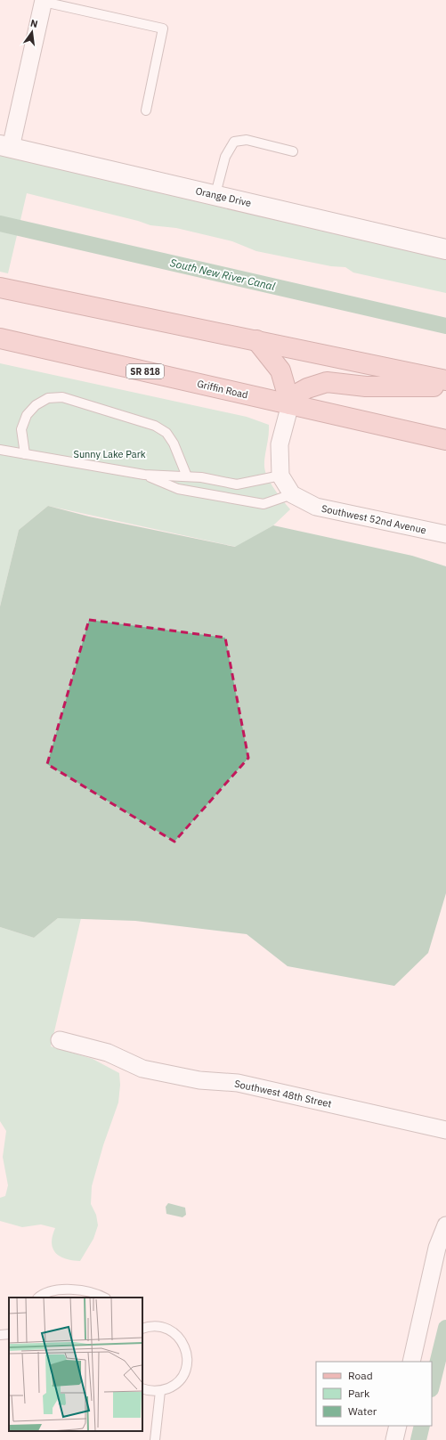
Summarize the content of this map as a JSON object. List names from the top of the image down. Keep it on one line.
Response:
{"streets":{"main road":["SR 818","Griffin Road"],"street":["Orange Drive","Southwest 52nd Avenue","Southwest 48th Street"]},"water":["South New River Canal"],"parks":["Sunny Lake Park"],"legend":["Road","Park","Water"],"north":"top"}
